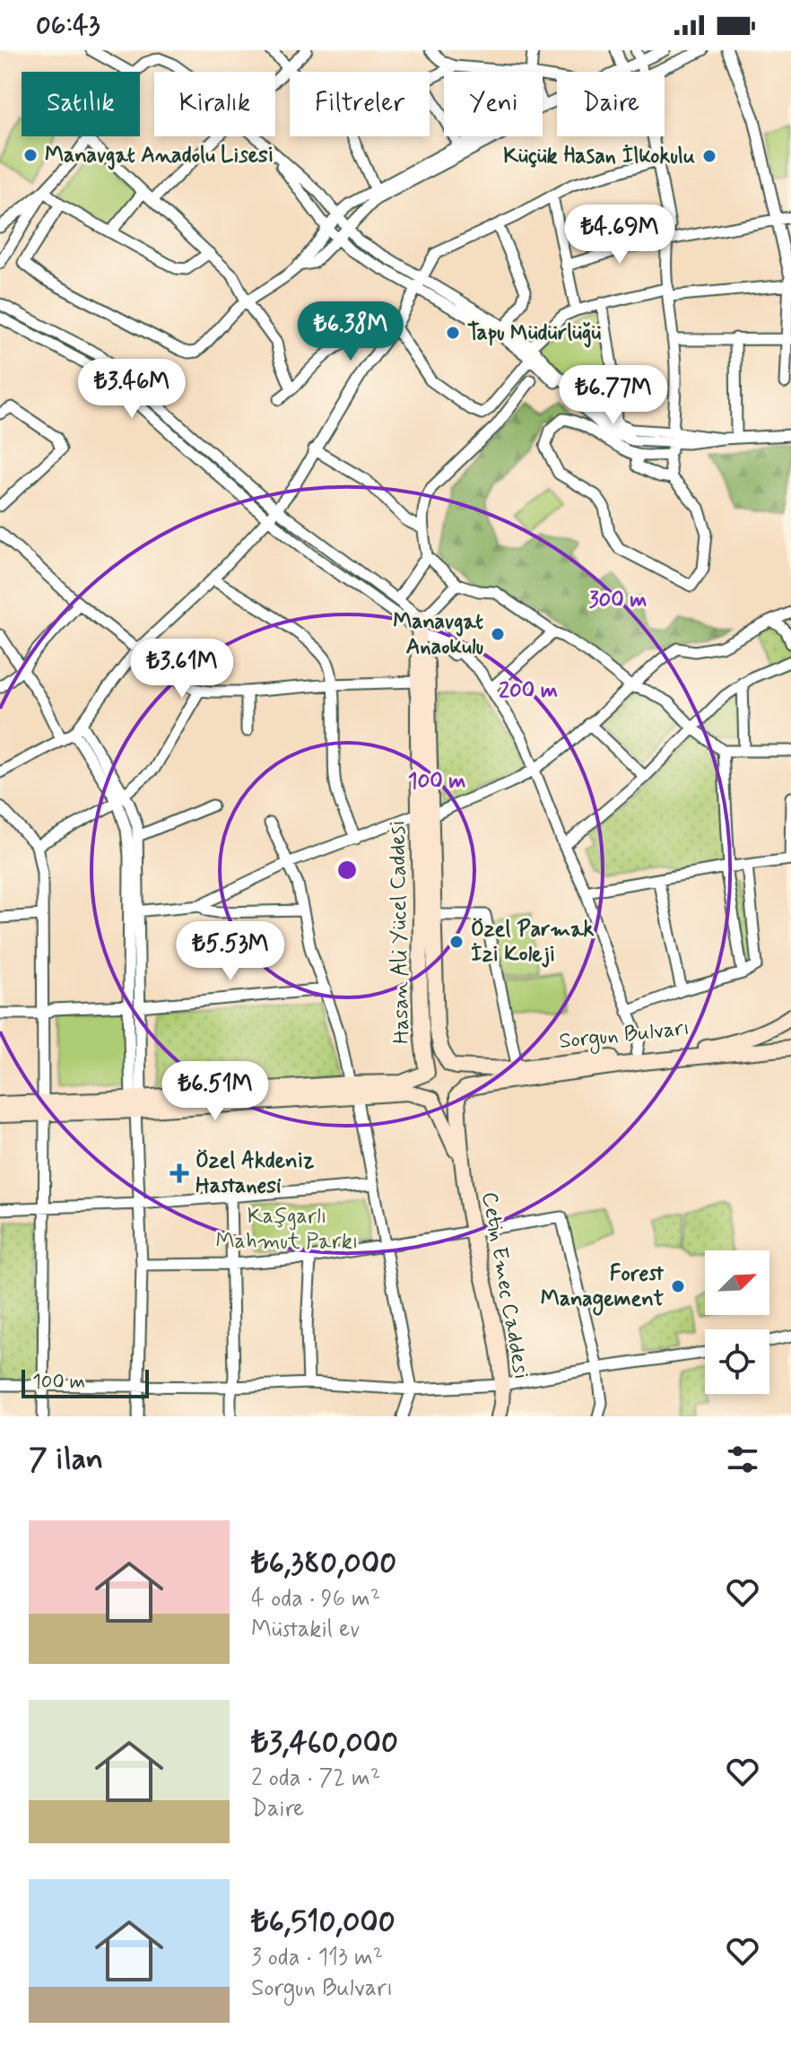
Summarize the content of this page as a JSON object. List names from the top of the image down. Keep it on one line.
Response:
{"streets":{"main road":["Hasan Ali Yücel Caddesi","Sorgun Bulvarı","Cetin Emec Caddesi"]},"crossings":[["Hasan Ali Yücel Caddesi","Sorgun Bulvarı"]],"parks":["Kaşgarlı Mahmut Parkı"],"places":{"other":["Manavgat Anadolu Lisesi","Küçük Hasan İlkokulu","Tapu Müdürlüğü","Manavgat Anaokulu","Özel Parmak İzi Koleji","Forest Management"],"health":["Özel Akdeniz Hastanesi"]},"scale_bar":"100 m","north":"top right","page":{"status":"06:43","chip":["Satılık","Kiralık","Filtreler","Yeni","Daire"],"price":["₺4.69M","₺6.38M","₺3.46M","₺6.77M","₺3.61M","₺5.53M","₺6.51M"],"scale":"100 m","heading":"7 ilan","list":[{"name":"₺6,380,000","note":"4 oda · 96 m² · Müstakil ev"},{"name":"₺3,460,000","note":"2 oda · 72 m² · Daire"},{"name":"₺6,510,000","note":"3 oda · 113 m² · Sorgun Bulvarı"}]},"rings":["300 m","200 m","100 m"]}
